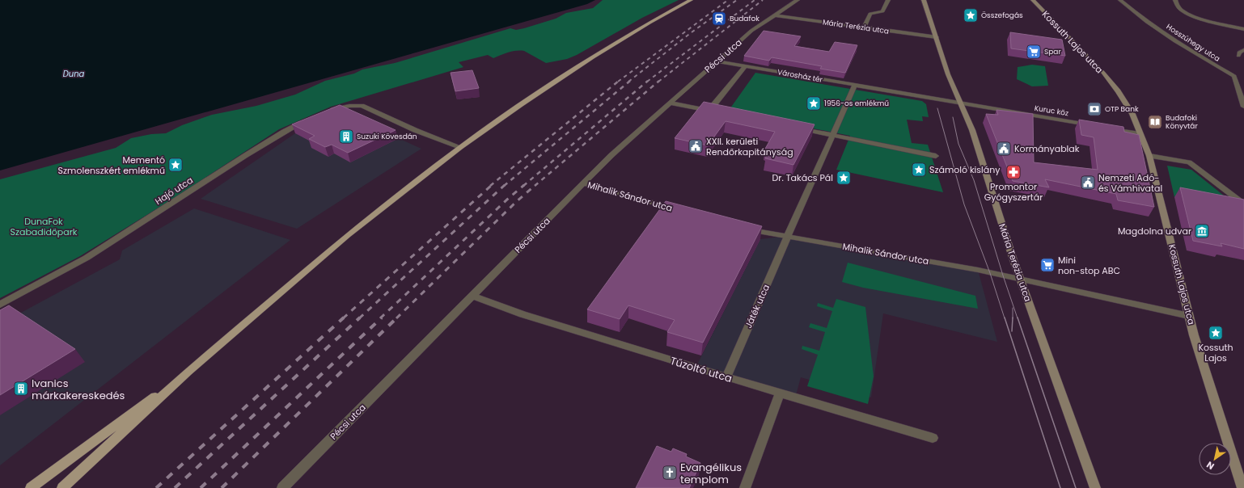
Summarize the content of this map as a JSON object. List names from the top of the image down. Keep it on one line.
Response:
{"streets":{"main road":["Mária Terézia utca","Kossuth Lajos utca"],"street":["Hosszúhegy utca","Pécsi utca","Városház tér","Kuruc köz","Hajó utca","Mihalik Sándor utca","Játék utca","Tűzoltó utca"]},"crossings":[["Mária Terézia utca","Pécsi utca"],["Mária Terézia utca","Városház tér"],["Mária Terézia utca","Kuruc köz"],["Mária Terézia utca","Mihalik Sándor utca"],["Kossuth Lajos utca","Mihalik Sándor utca"],["Pécsi utca","Városház tér"],["Pécsi utca","Mihalik Sándor utca"],["Pécsi utca","Tűzoltó utca"],["Városház tér","Kuruc köz"],["Mihalik Sándor utca","Játék utca"],["Játék utca","Tűzoltó utca"]],"water":["Duna"],"parks":["DunaFok Szabadidőpark"],"places":{"place":["Összefogás","1956-os emlékmű","Mementó Szmolenszkért emlékmű","Számoló kislány","Dr. Takács Pál","Kossuth Lajos"],"station":["Budafok"],"supermarket":["Spar","Mini non-stop ABC"],"bank":["OTP Bank"],"library":["Budafoki Könyvtár"],"building":["Suzuki Kövesdán","Ivanics márkakereskedés"],"public building":["XXII. kerületi Rendőrkapitányság","Kormányablak","Nemzeti Adó- és Vámhivatal"],"pharmacy":["Promontor Gyógyszertár"],"museum":["Magdolna udvar"],"church":["Evangélikus templom"]},"north":"bottom left"}
